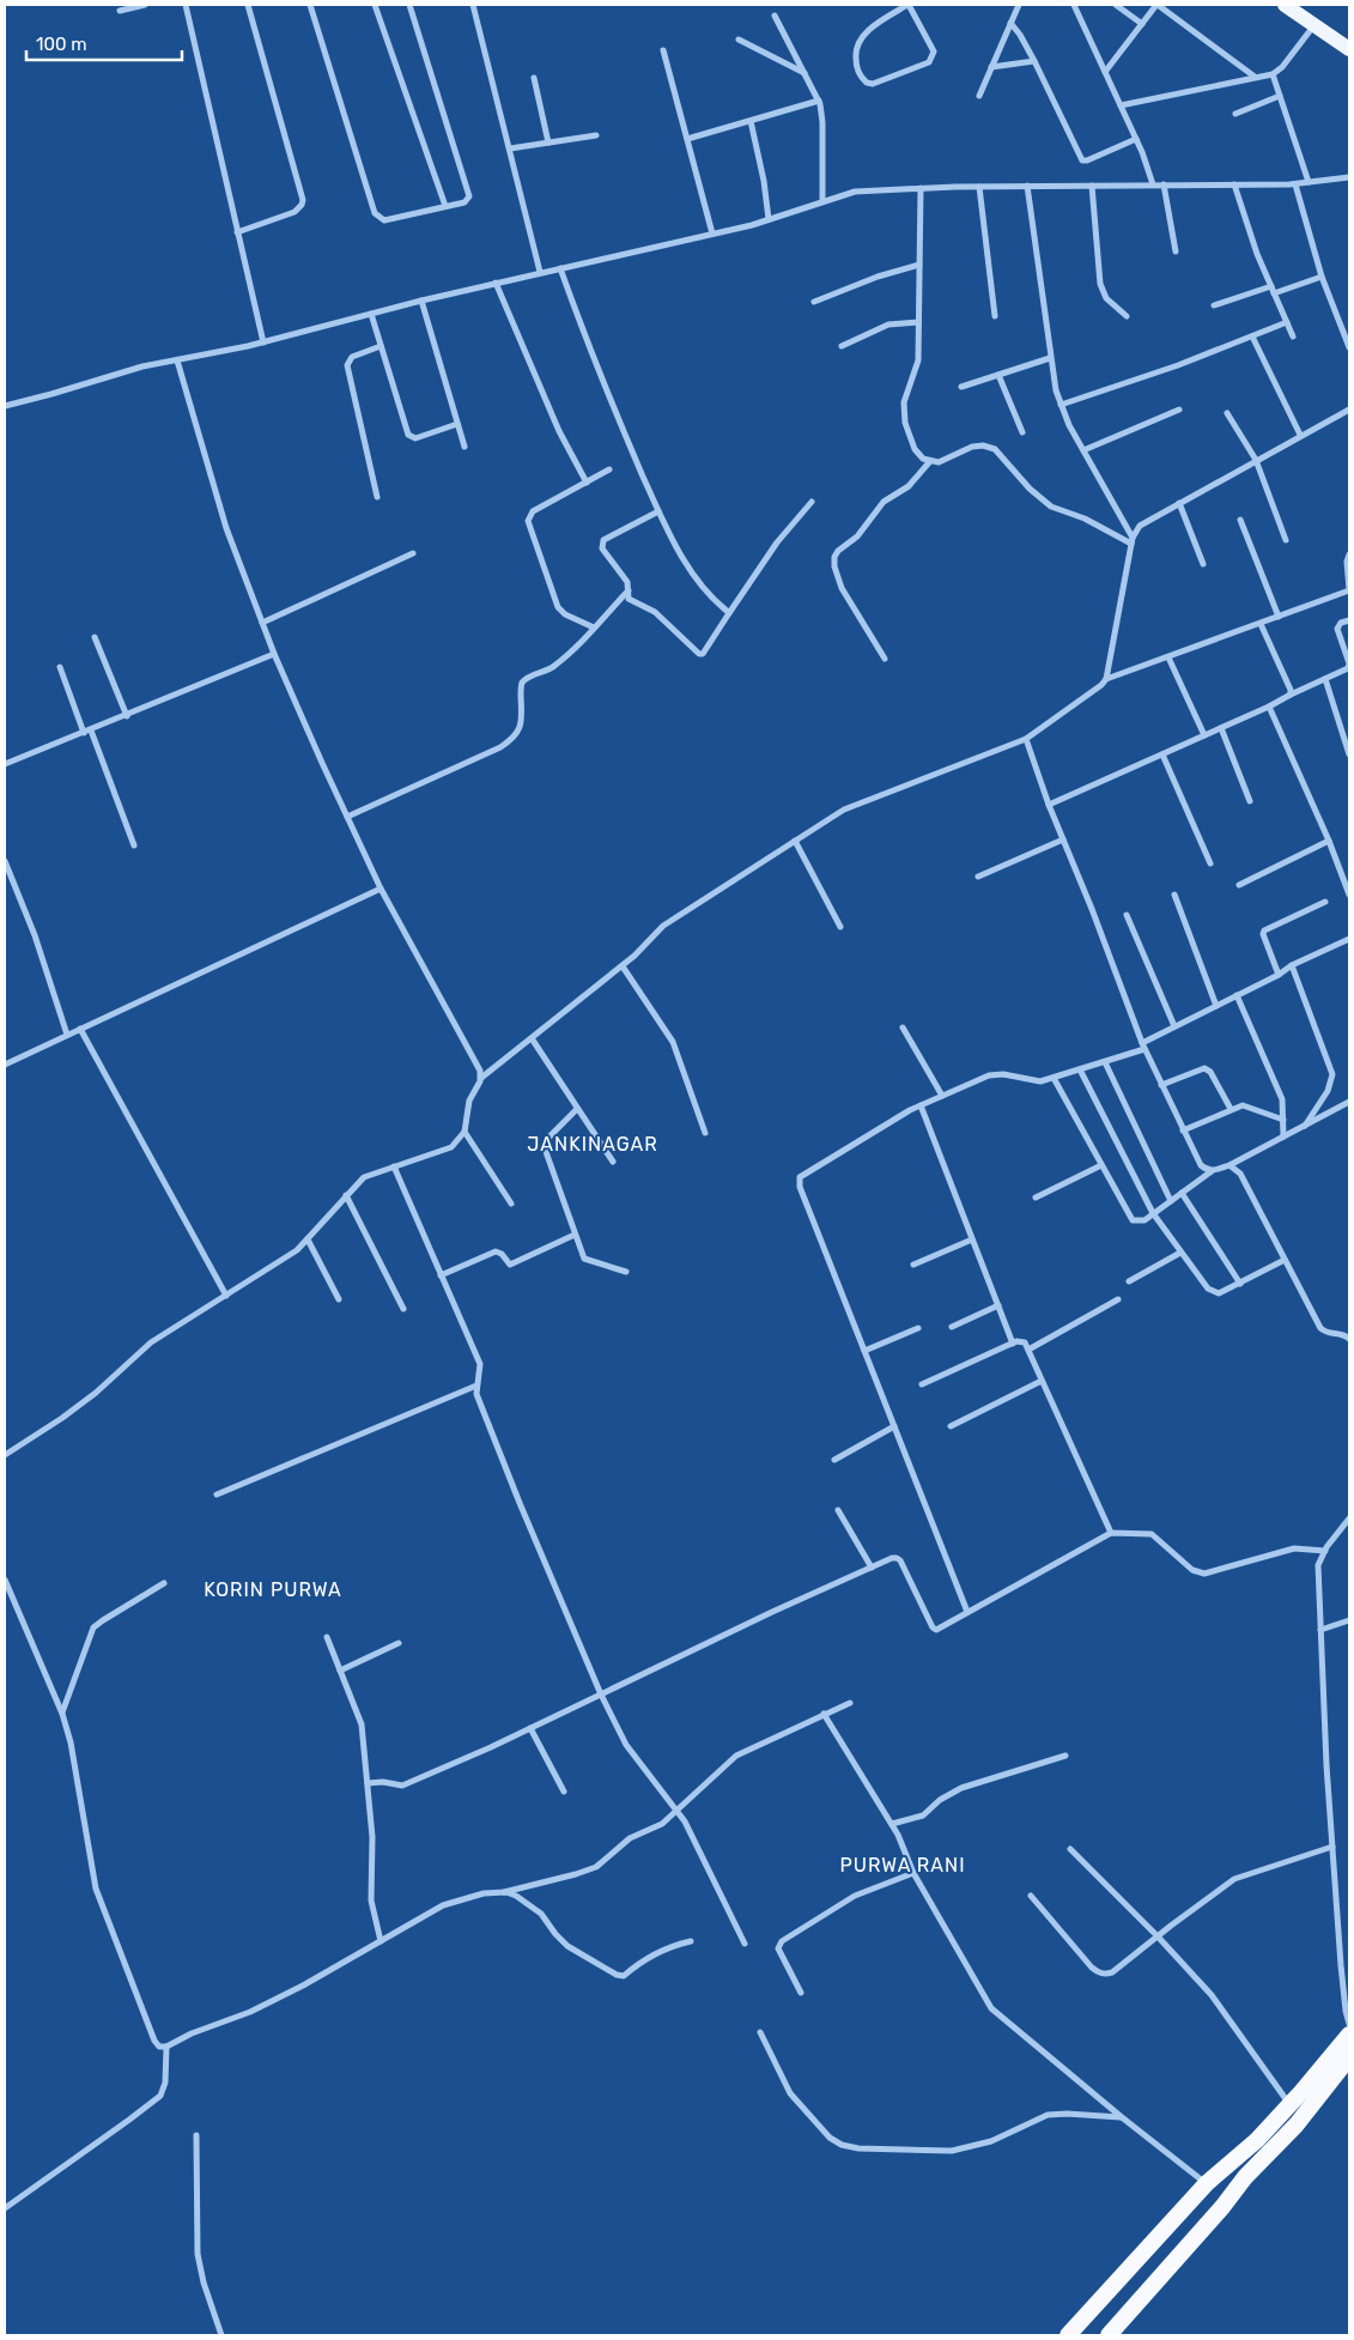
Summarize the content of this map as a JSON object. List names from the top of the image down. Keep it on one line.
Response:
{"districts":["JANKINAGAR","KORIN PURWA","PURWA RANI"],"scale_bar":"100 m"}
